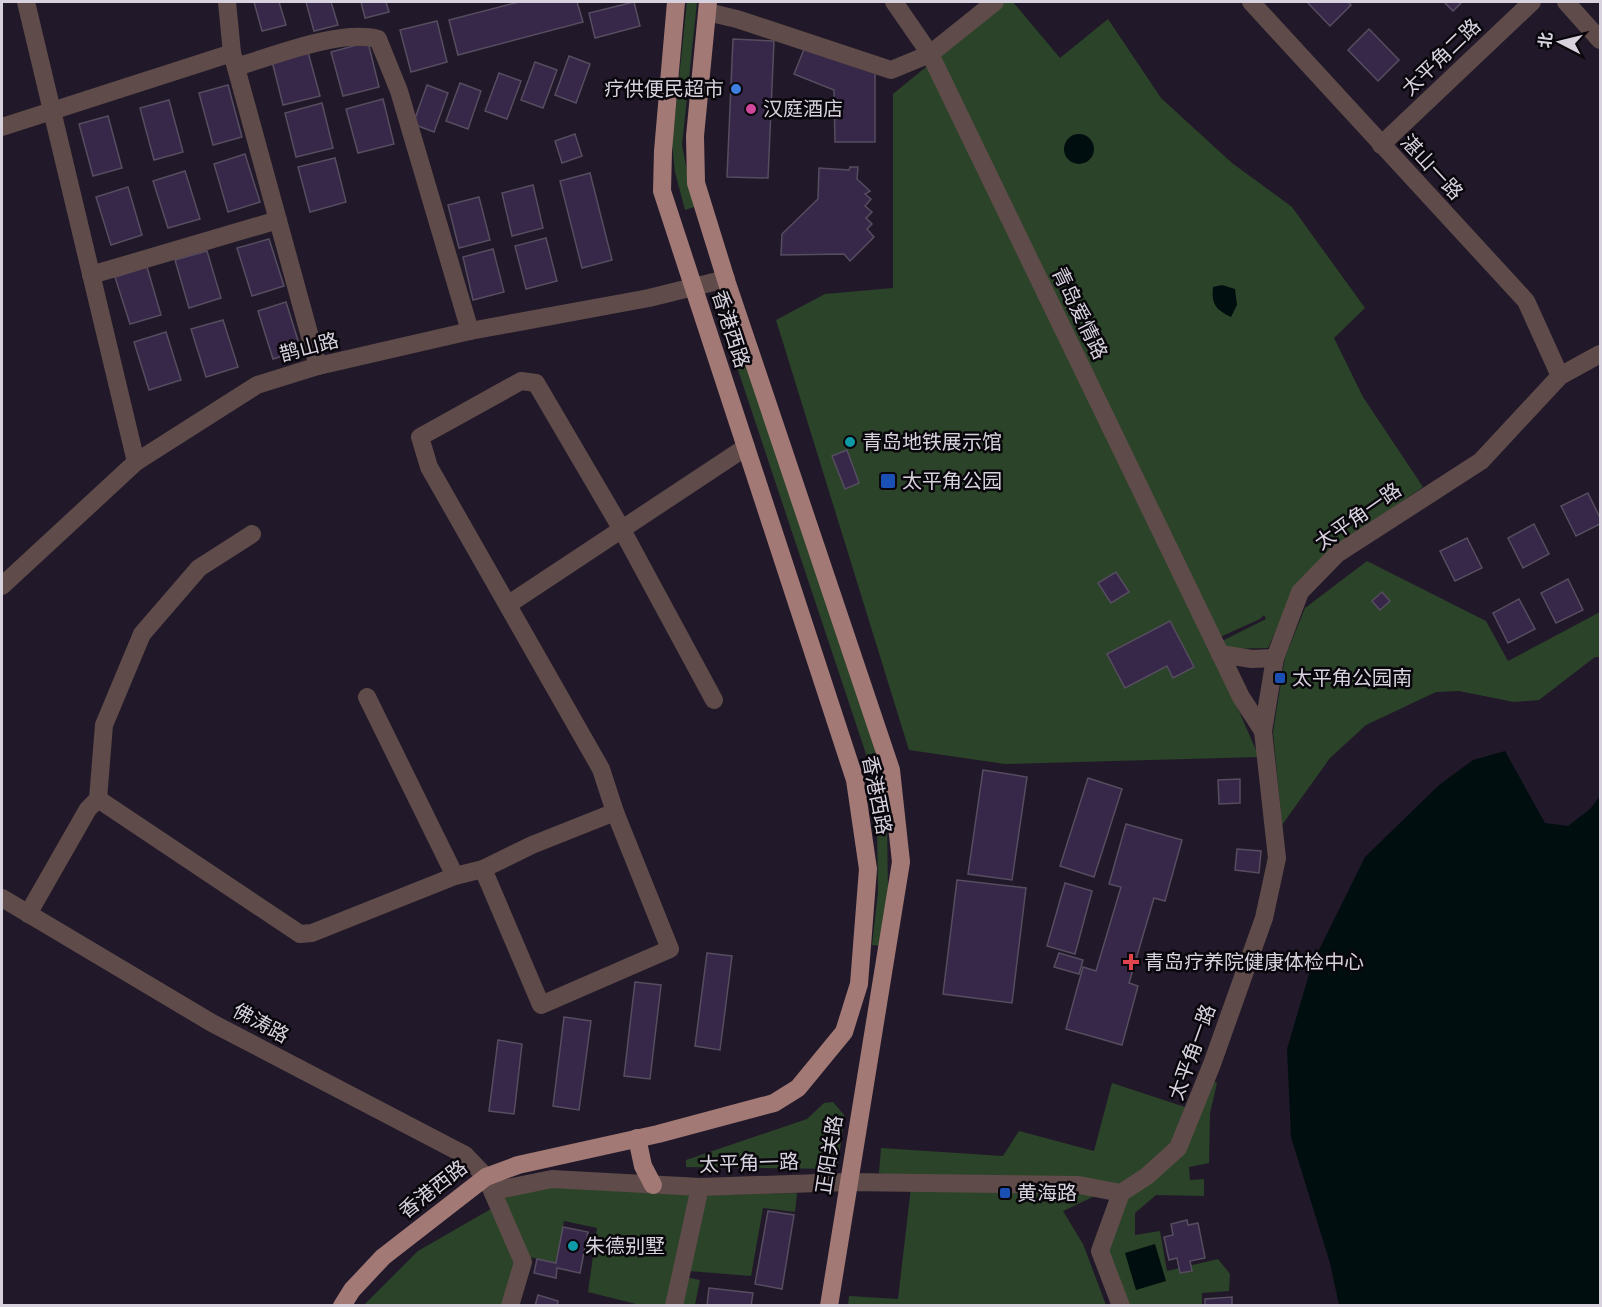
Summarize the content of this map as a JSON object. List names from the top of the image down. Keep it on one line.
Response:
{"streets":{"main road":["香港西路","正阳关路"],"street":["太平角二路","湛山一路","青岛爱情路","鹊山路","太平角一路","佛涛路"]},"crossings":[["太平角二路","湛山一路"],["湛山一路","太平角一路"],["青岛爱情路","太平角一路"],["香港西路","鹊山路"],["香港西路","太平角一路"],["香港西路","佛涛路"],["香港西路","正阳关路"],["太平角一路","佛涛路"],["太平角一路","正阳关路"]],"places":{"other":["疗供便民超市","汉庭酒店","青岛地铁展示馆","朱德别墅"],"transit":["太平角公园","太平角公园南","黄海路"],"health":["青岛疗养院健康体检中心"]},"north":"left"}
